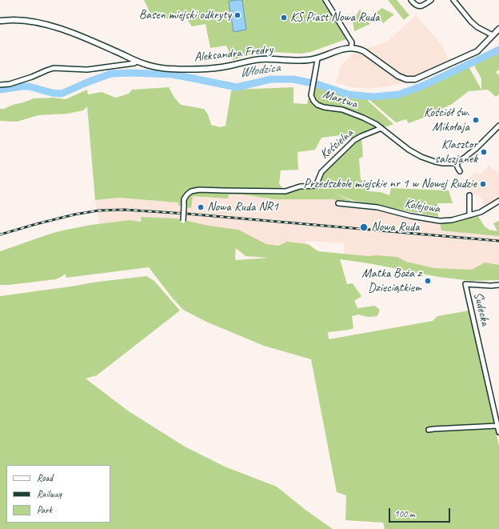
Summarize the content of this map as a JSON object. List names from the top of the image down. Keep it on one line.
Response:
{"streets":{"street":["Aleksandra Fredry","Martwa","Kościelna","Kolejowa","Sudecka"]},"crossings":[["Aleksandra Fredry","Martwa"],["Martwa","Kościelna"]],"water":["Włodzica"],"places":["Basen miejski odkryty","KS Piast Nowa Ruda","Kościół św. Mikołaja","Klasztor salezjanek","Przedszkole miejskie nr 1 w Nowej Rudzie","Nowa Ruda NR1","Nowa Ruda","Matka Boża z Dzieciątkiem"],"legend":["Road","Railway","Park"],"scale_bar":"100 m"}
